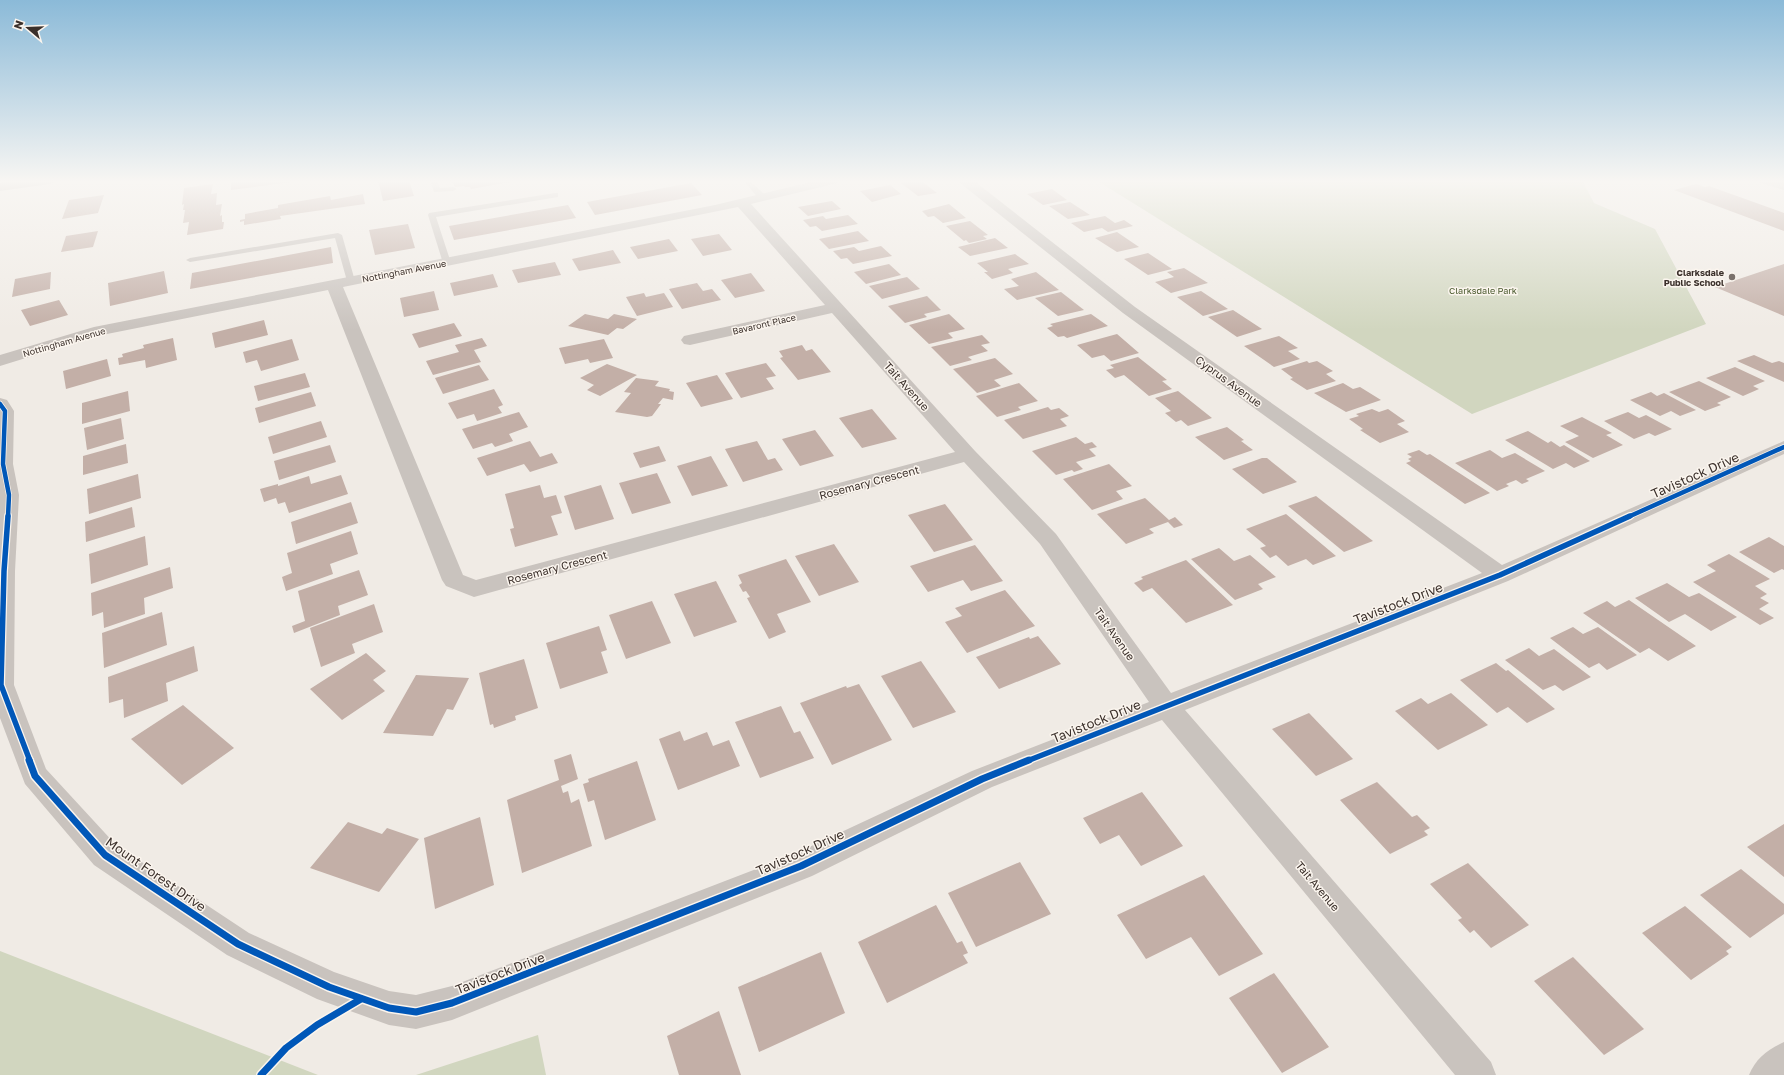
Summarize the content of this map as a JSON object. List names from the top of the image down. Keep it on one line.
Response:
{"streets":{"street":["Nottingham Avenue","Bavaront Place","Cyprus Avenue","Tait Avenue","Tavistock Drive","Rosemary Crescent","Mount Forest Drive"]},"crossings":[["Nottingham Avenue","Rosemary Crescent"],["Bavaront Place","Tait Avenue"],["Cyprus Avenue","Tavistock Drive"],["Tait Avenue","Tavistock Drive"],["Tait Avenue","Rosemary Crescent"],["Tavistock Drive","Mount Forest Drive"]],"parks":["Clarksdale Park"],"places":["Clarksdale Public School"],"north":"left"}
